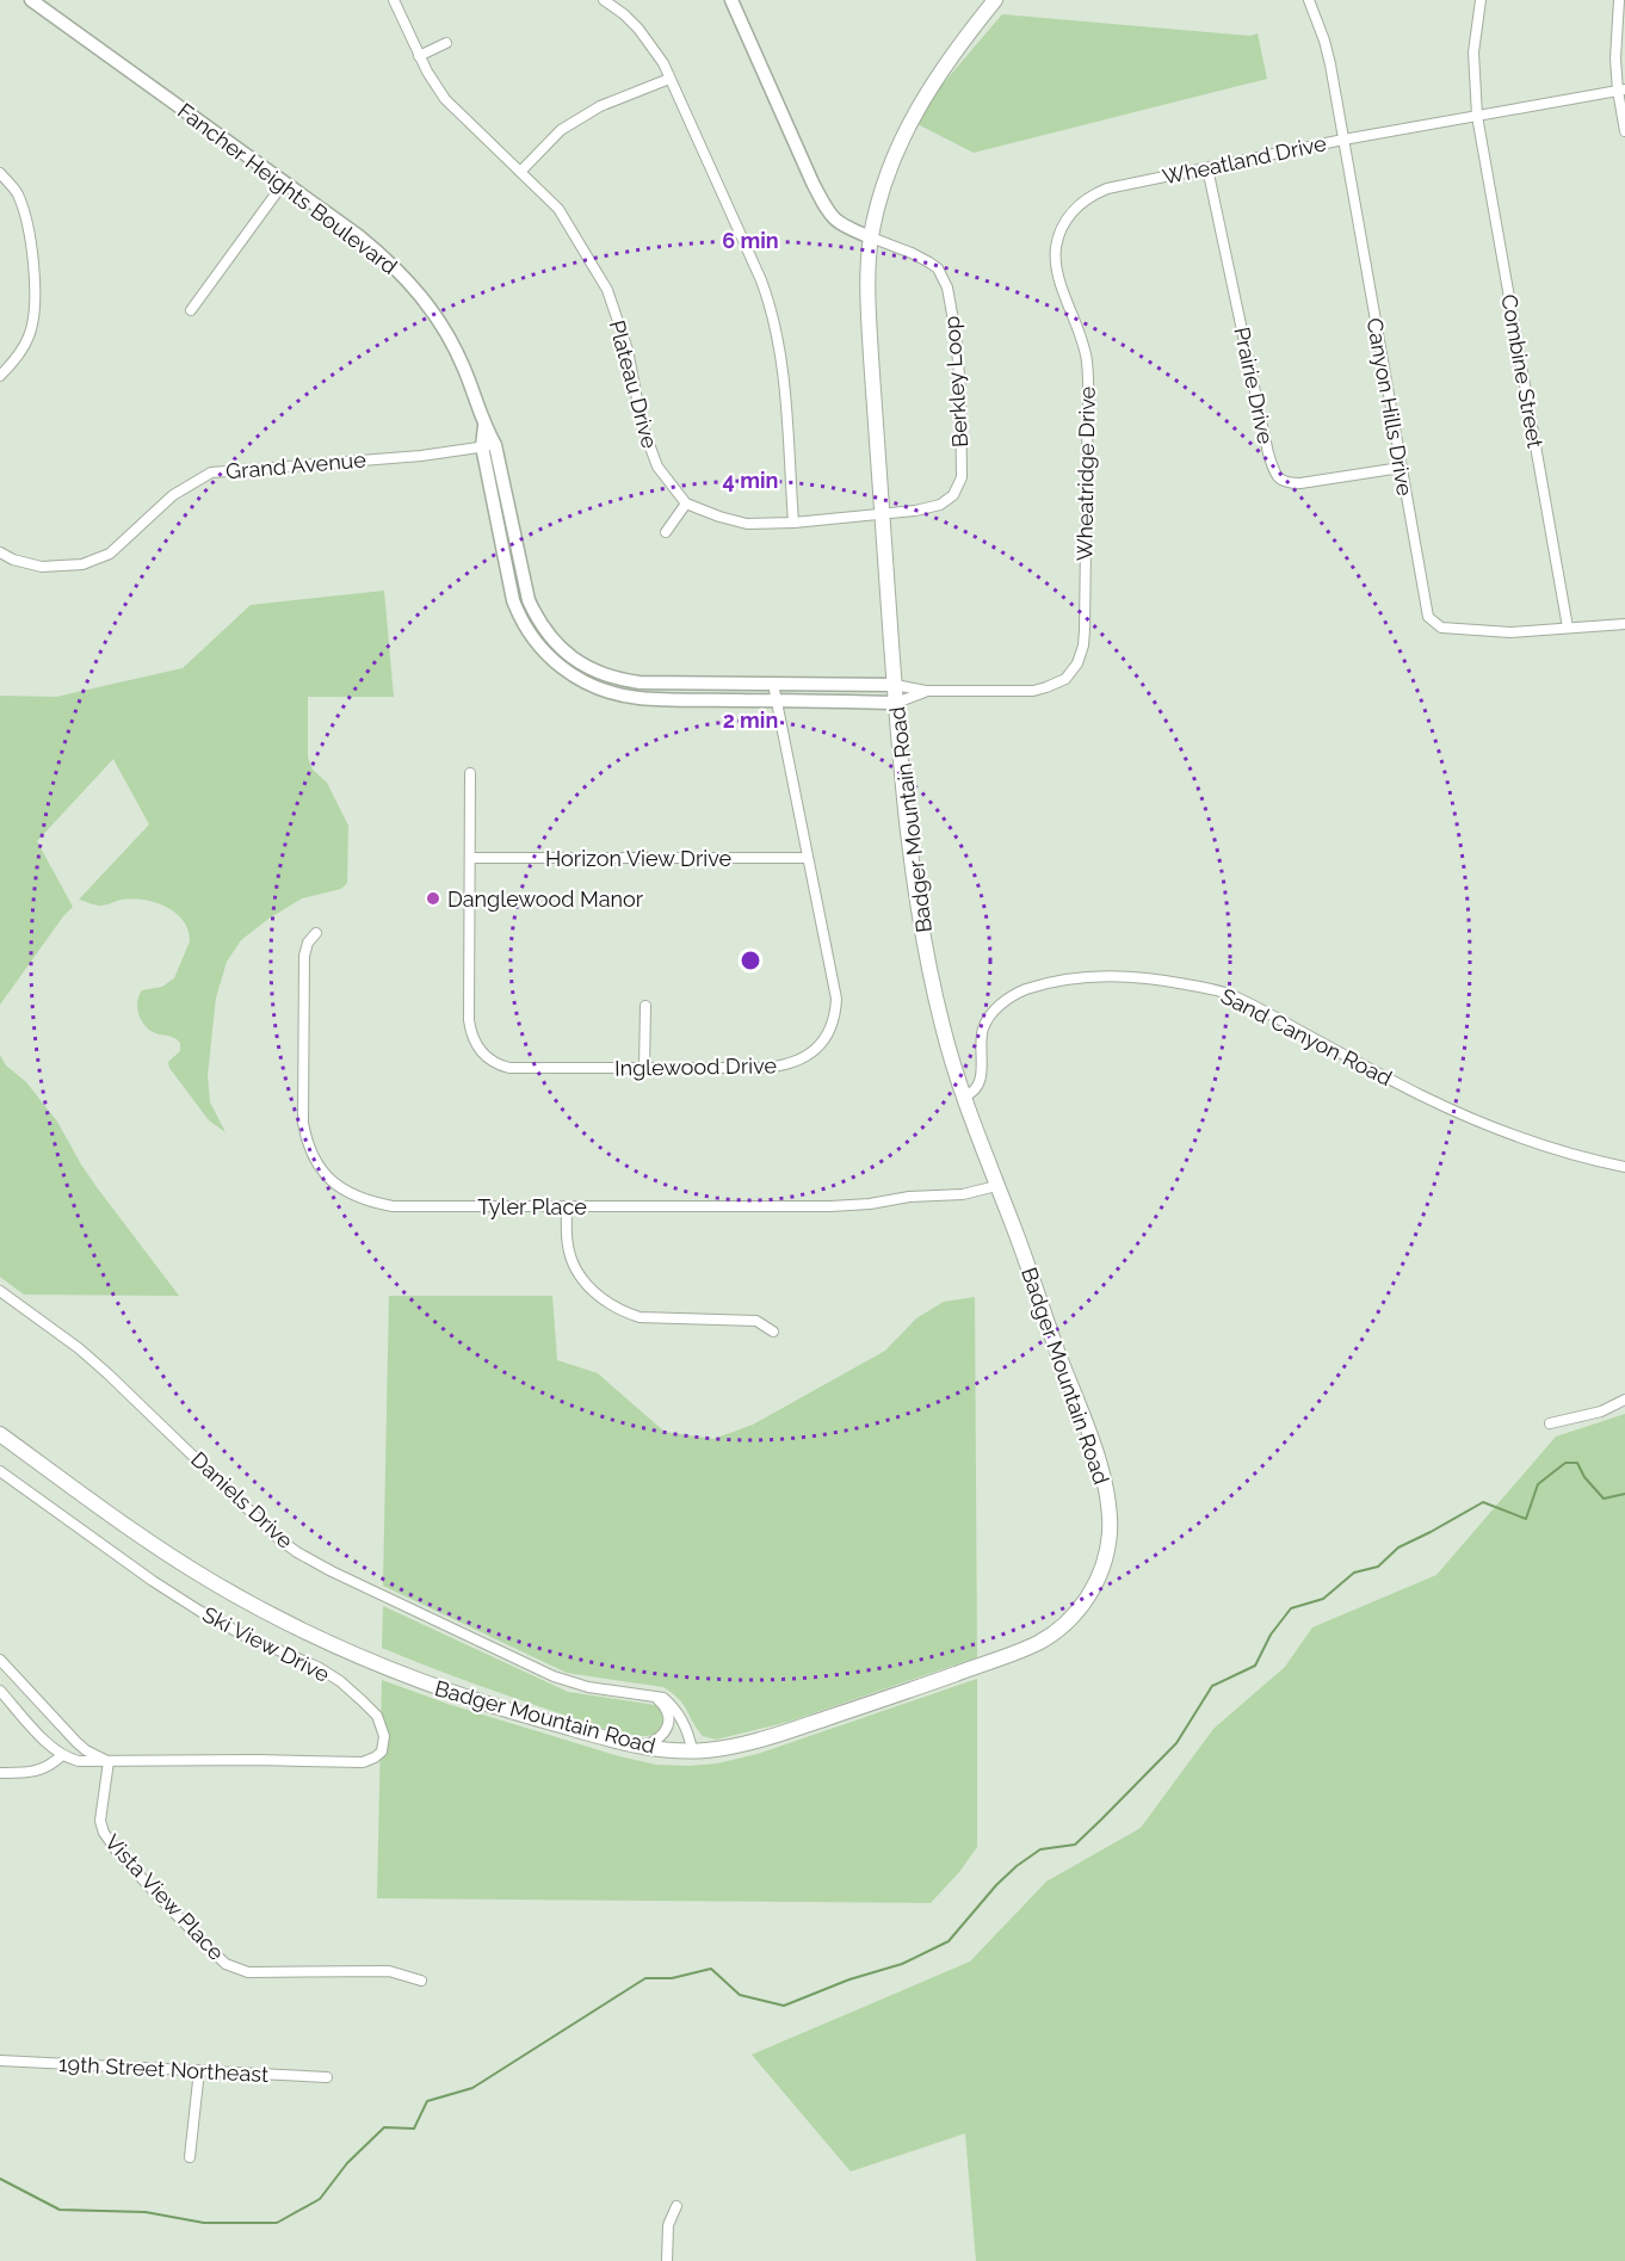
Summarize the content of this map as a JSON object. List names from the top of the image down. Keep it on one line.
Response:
{"streets":{"main road":["Badger Mountain Road"],"street":["Wheatland Drive","Fancher Heights Boulevard","Combine Street","Berkley Loop","Plateau Drive","Prairie Drive","Canyon Hills Drive","Grand Avenue","Wheatridge Drive","Horizon View Drive","Sand Canyon Road","Inglewood Drive","Tyler Place","Daniels Drive","Ski View Drive","Vista View Place","19th Street Northeast"]},"crossings":[["Wheatland Drive","Prairie Drive"],["Wheatland Drive","Canyon Hills Drive"],["Wheatland Drive","Wheatridge Drive"],["Fancher Heights Boulevard","Grand Avenue"],["Fancher Heights Boulevard","Wheatridge Drive"],["Fancher Heights Boulevard","Badger Mountain Road"],["Fancher Heights Boulevard","Inglewood Drive"],["Combine Street","Canyon Hills Drive"],["Berkley Loop","Badger Mountain Road"],["Prairie Drive","Canyon Hills Drive"],["Wheatridge Drive","Badger Mountain Road"],["Badger Mountain Road","Sand Canyon Road"],["Badger Mountain Road","Tyler Place"],["Badger Mountain Road","Daniels Drive"],["Horizon View Drive","Inglewood Drive"],["Ski View Drive","Vista View Place"]],"places":["Danglewood Manor"],"rings":["6 min","4 min","2 min"]}
